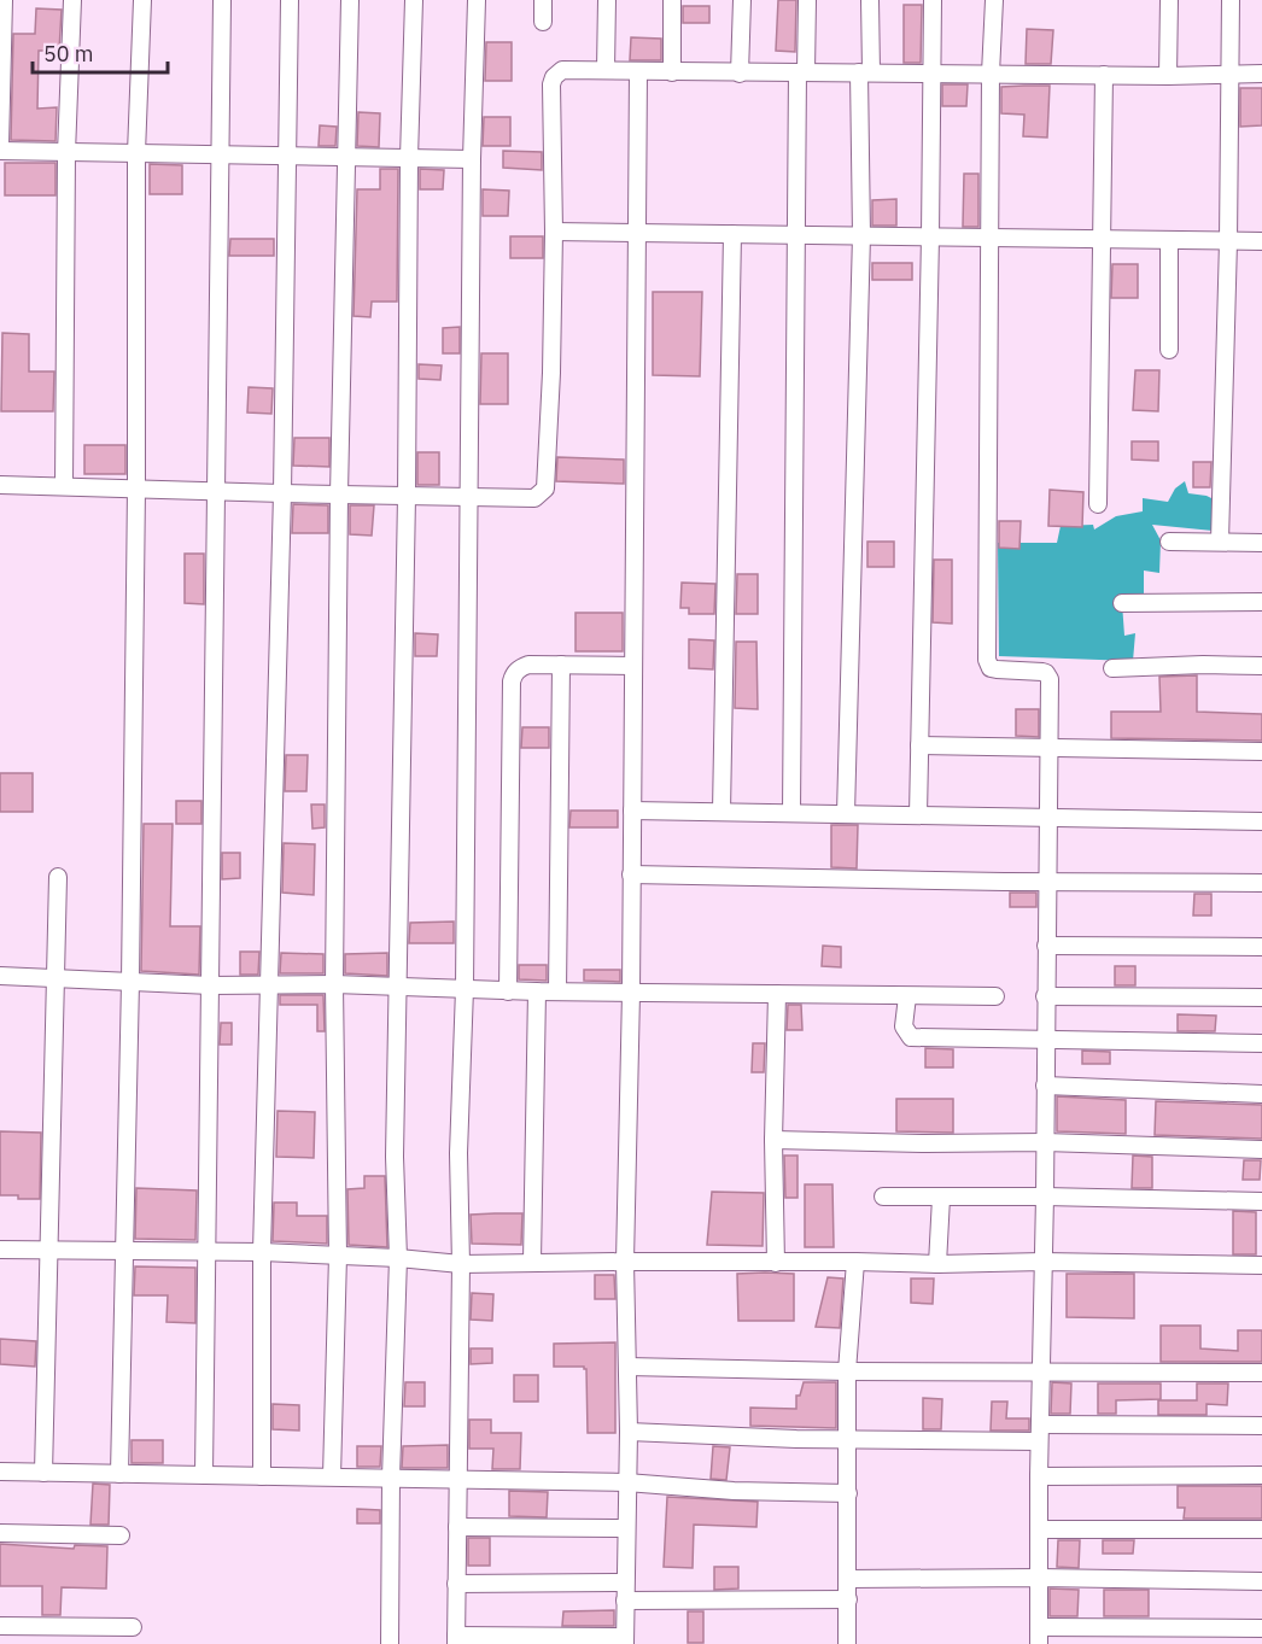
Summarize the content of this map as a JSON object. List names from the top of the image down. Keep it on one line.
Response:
{"scale_bar":"50 m"}
